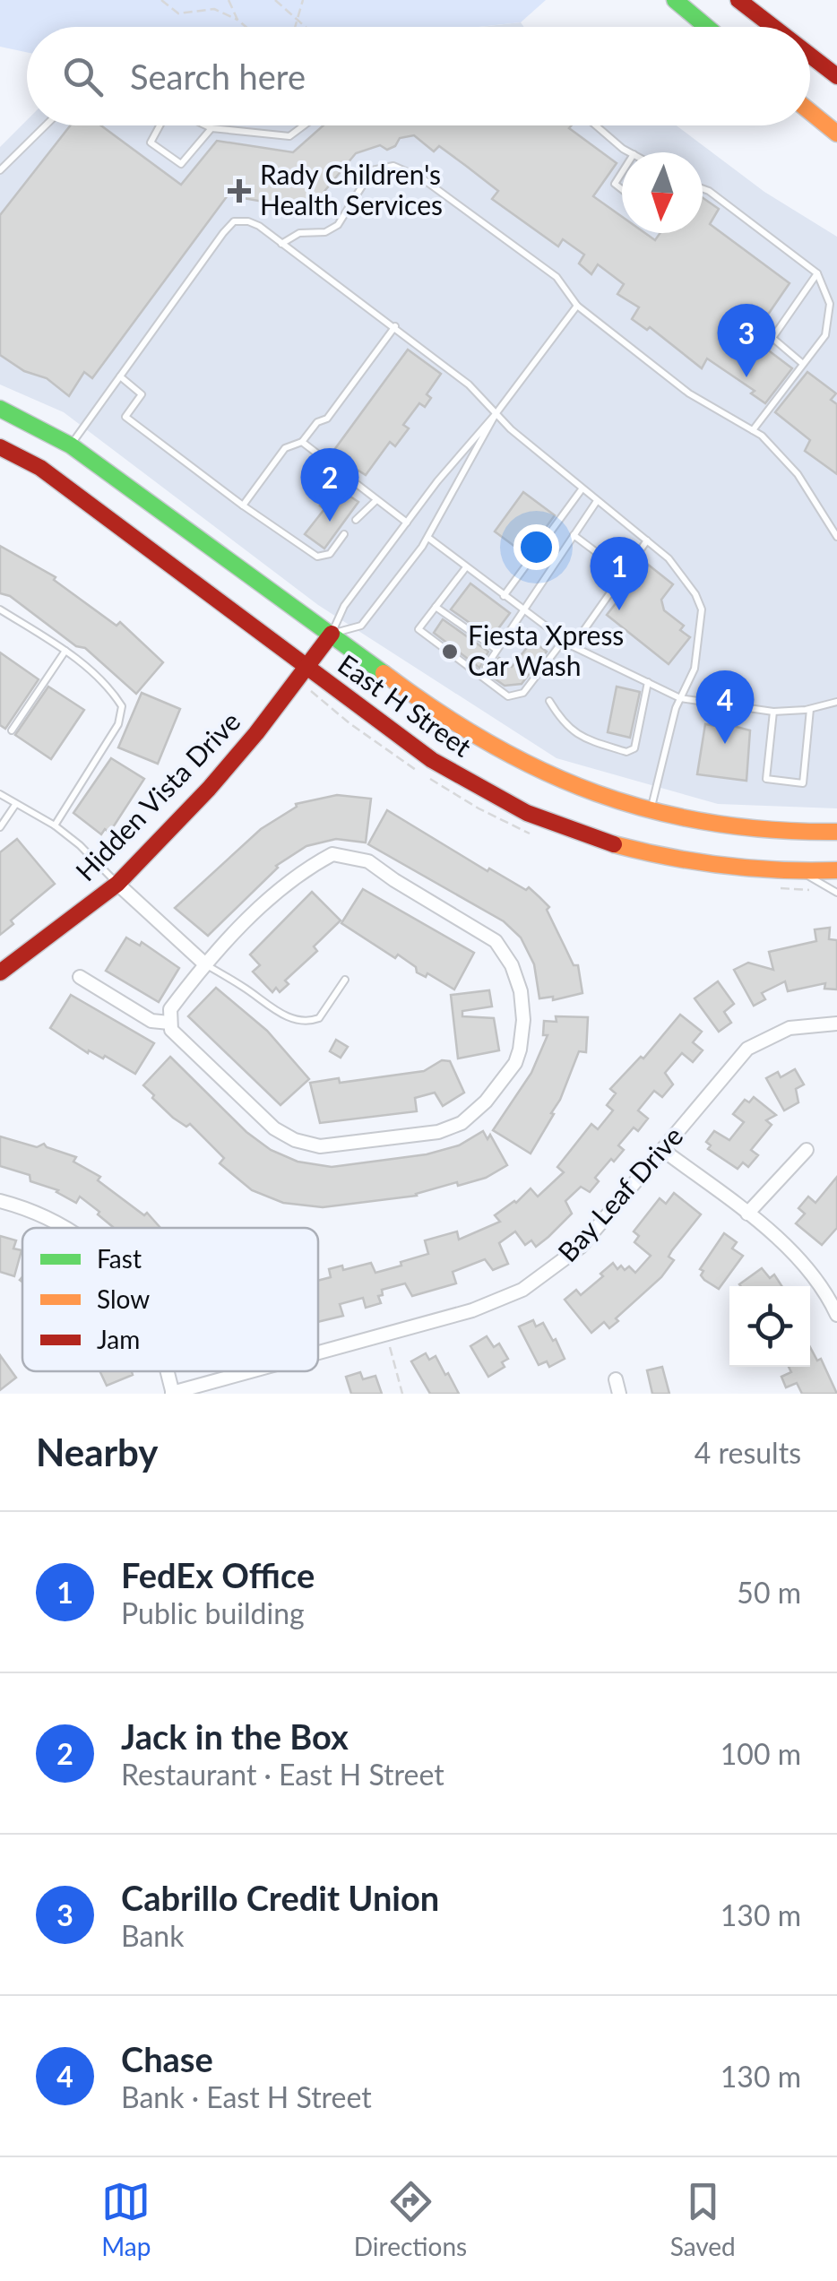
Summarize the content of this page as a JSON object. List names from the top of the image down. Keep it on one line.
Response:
{"streets":{"main road":["East H Street","Hidden Vista Drive"],"street":["Bay Leaf Drive"]},"crossings":[["East H Street","Hidden Vista Drive"]],"places":{"health":["Rady Children's Health Services"],"other":["Fiesta Xpress Car Wash"]},"legend":["Fast","Slow","Jam"],"north":"bottom","page":{"search":"Search here","pins":["3","2","1","4"],"heading":["Nearby","4 results"],"list":[{"mark":"1","name":"FedEx Office","note":"Public building","value":"50 m"},{"mark":"2","name":"Jack in the Box","note":"Restaurant · East H Street","value":"100 m"},{"mark":"3","name":"Cabrillo Credit Union","note":"Bank","value":"130 m"},{"mark":"4","name":"Chase","note":"Bank · East H Street","value":"130 m"}],"nav":["Map","Directions","Saved"]}}
